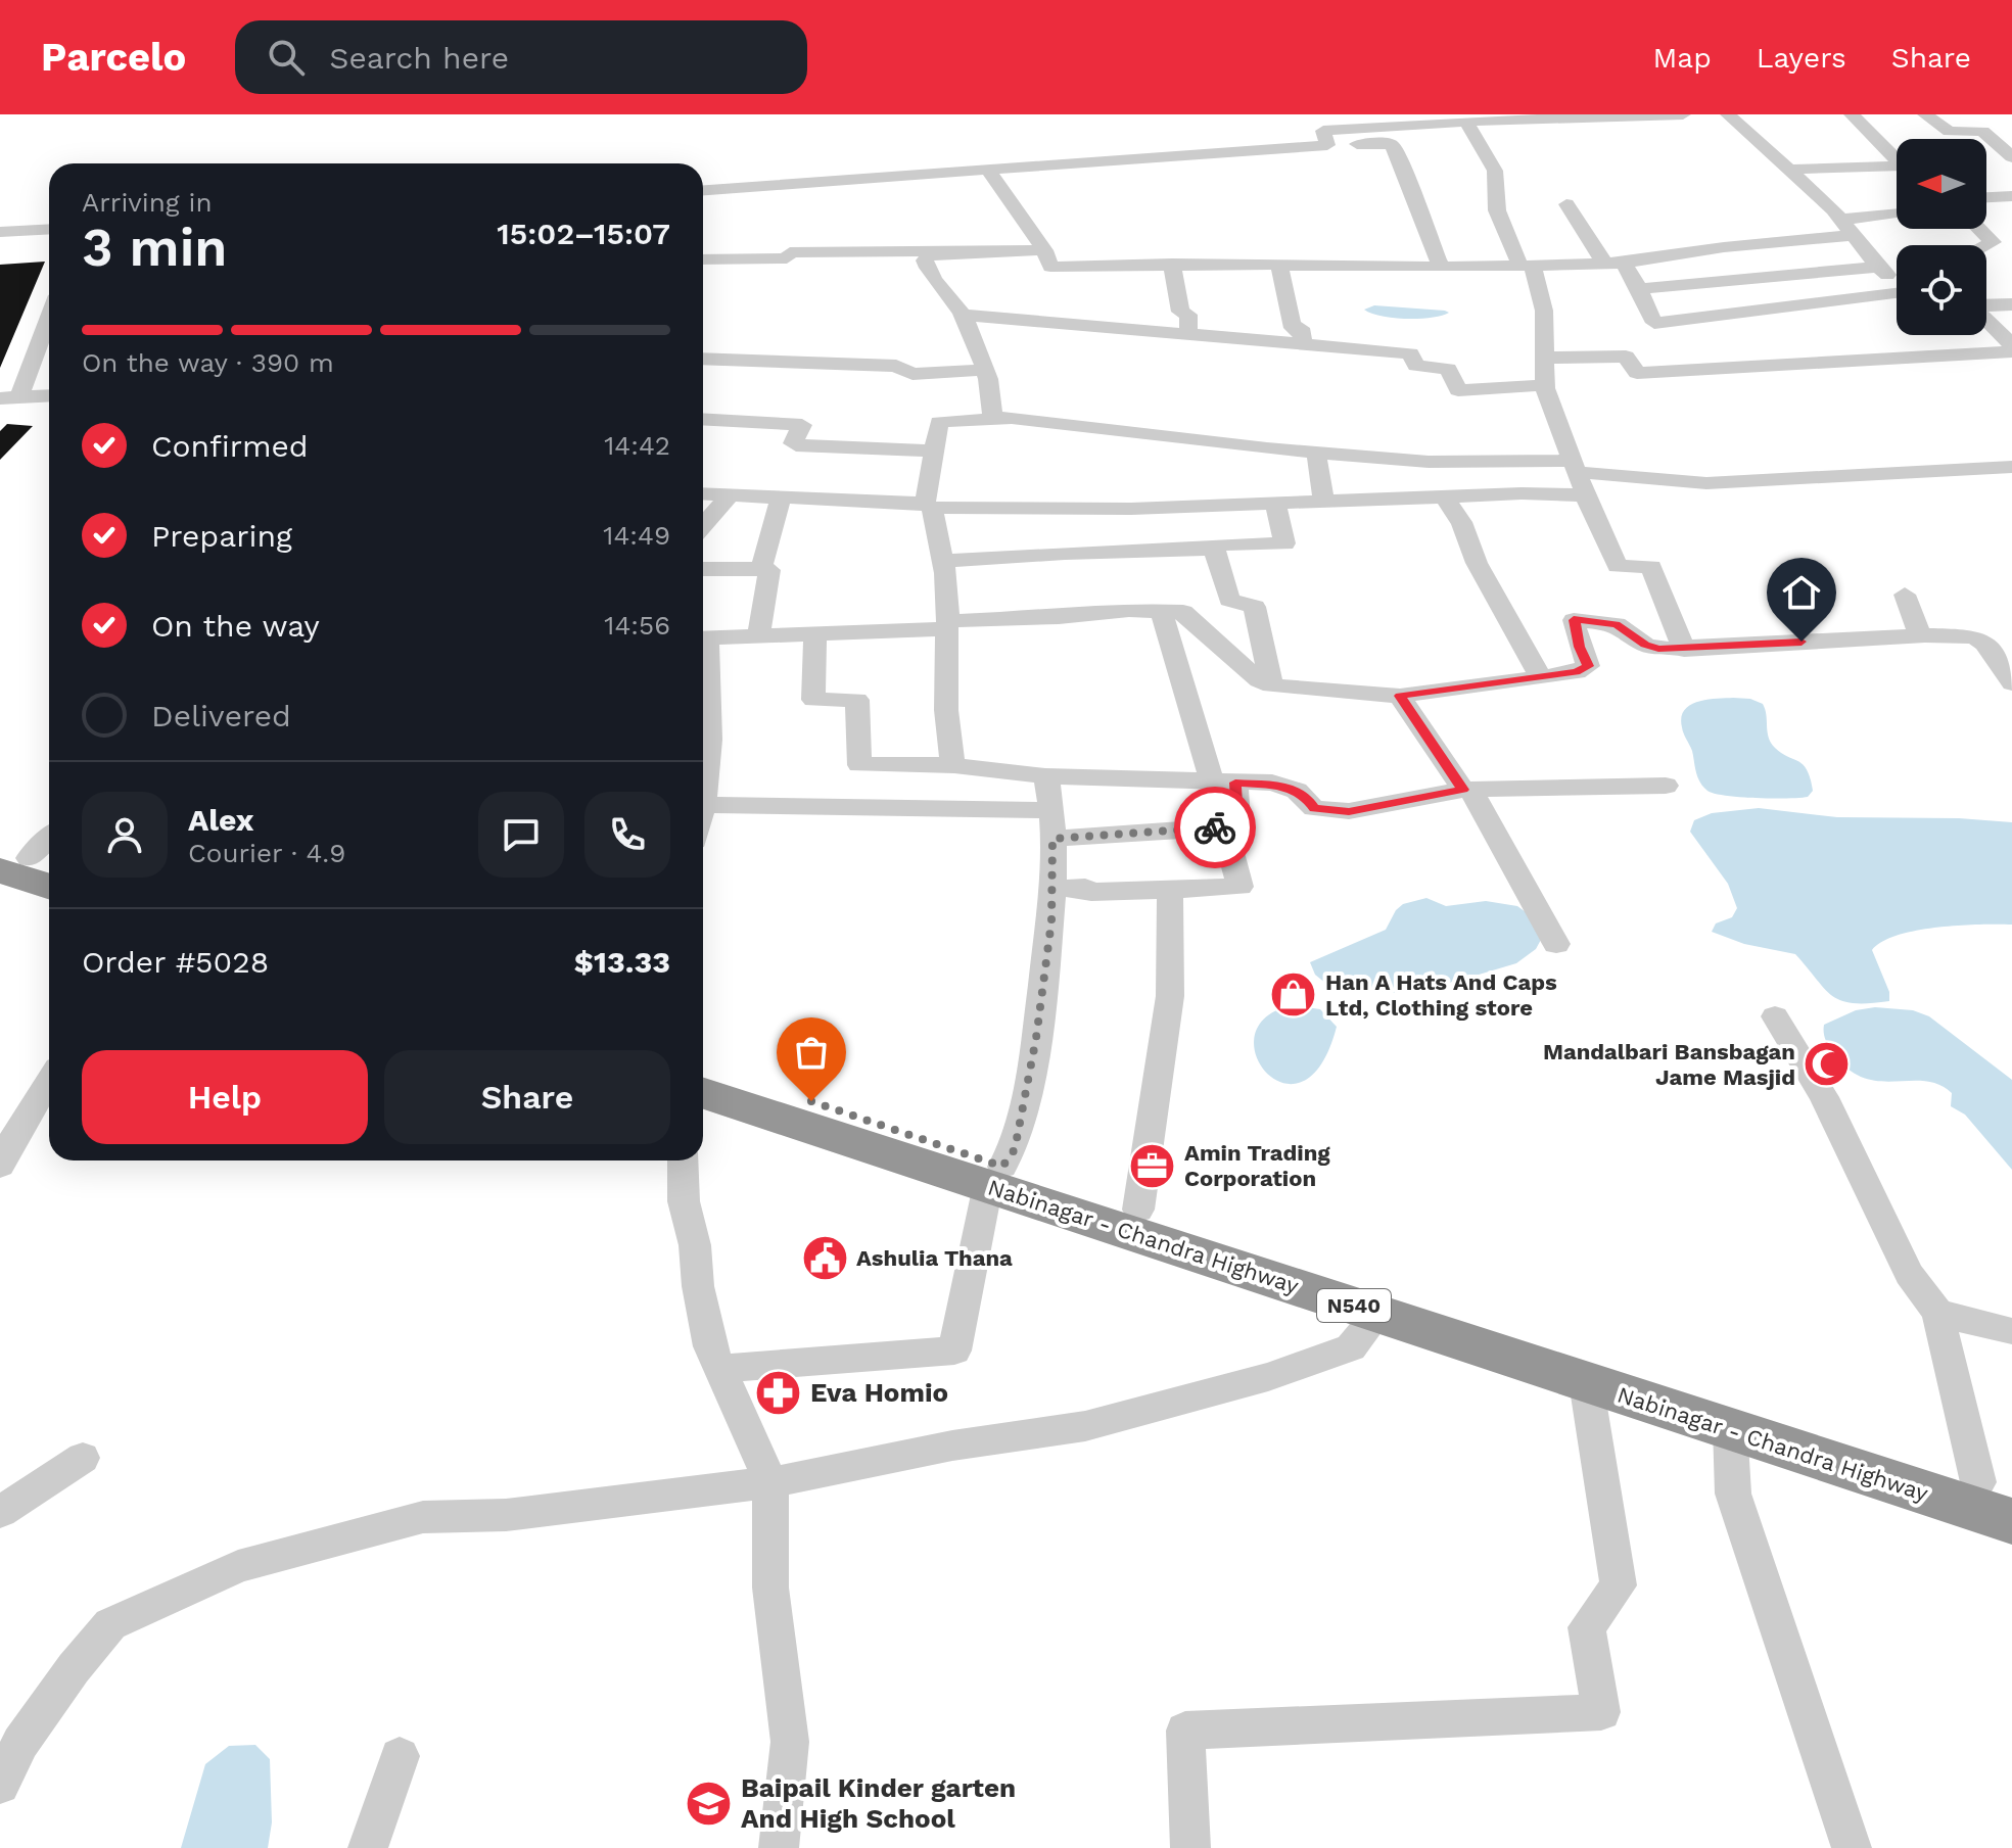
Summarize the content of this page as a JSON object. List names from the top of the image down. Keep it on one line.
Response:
{"streets":{"highway":["Nabinagar - Chandra Highway","N540"]},"places":{"shop":["Han A Hats And Caps Ltd, Clothing store"],"mosque":["Mandalbari Bansbagan Jame Masjid"],"office":["Amin Trading Corporation"],"public building":["Ashulia Thana"],"pharmacy":["Eva Homio"],"school or university":["Baipail Kinder garten And High School"]},"north":"left","page":{"header":"Parcelo","search":"Search here","nav":["Map","Layers","Share"],"heading":["3 min","Arriving in","15:02–15:07"],"panel":["Alex","Courier · 4.9","Order #5028","$13.33"],"bar":"On the way · 390 m","list":[["Confirmed","14:42"],["Preparing","14:49"],["On the way","14:56"],"Delivered"],"buttons":["Help","Share"]}}
